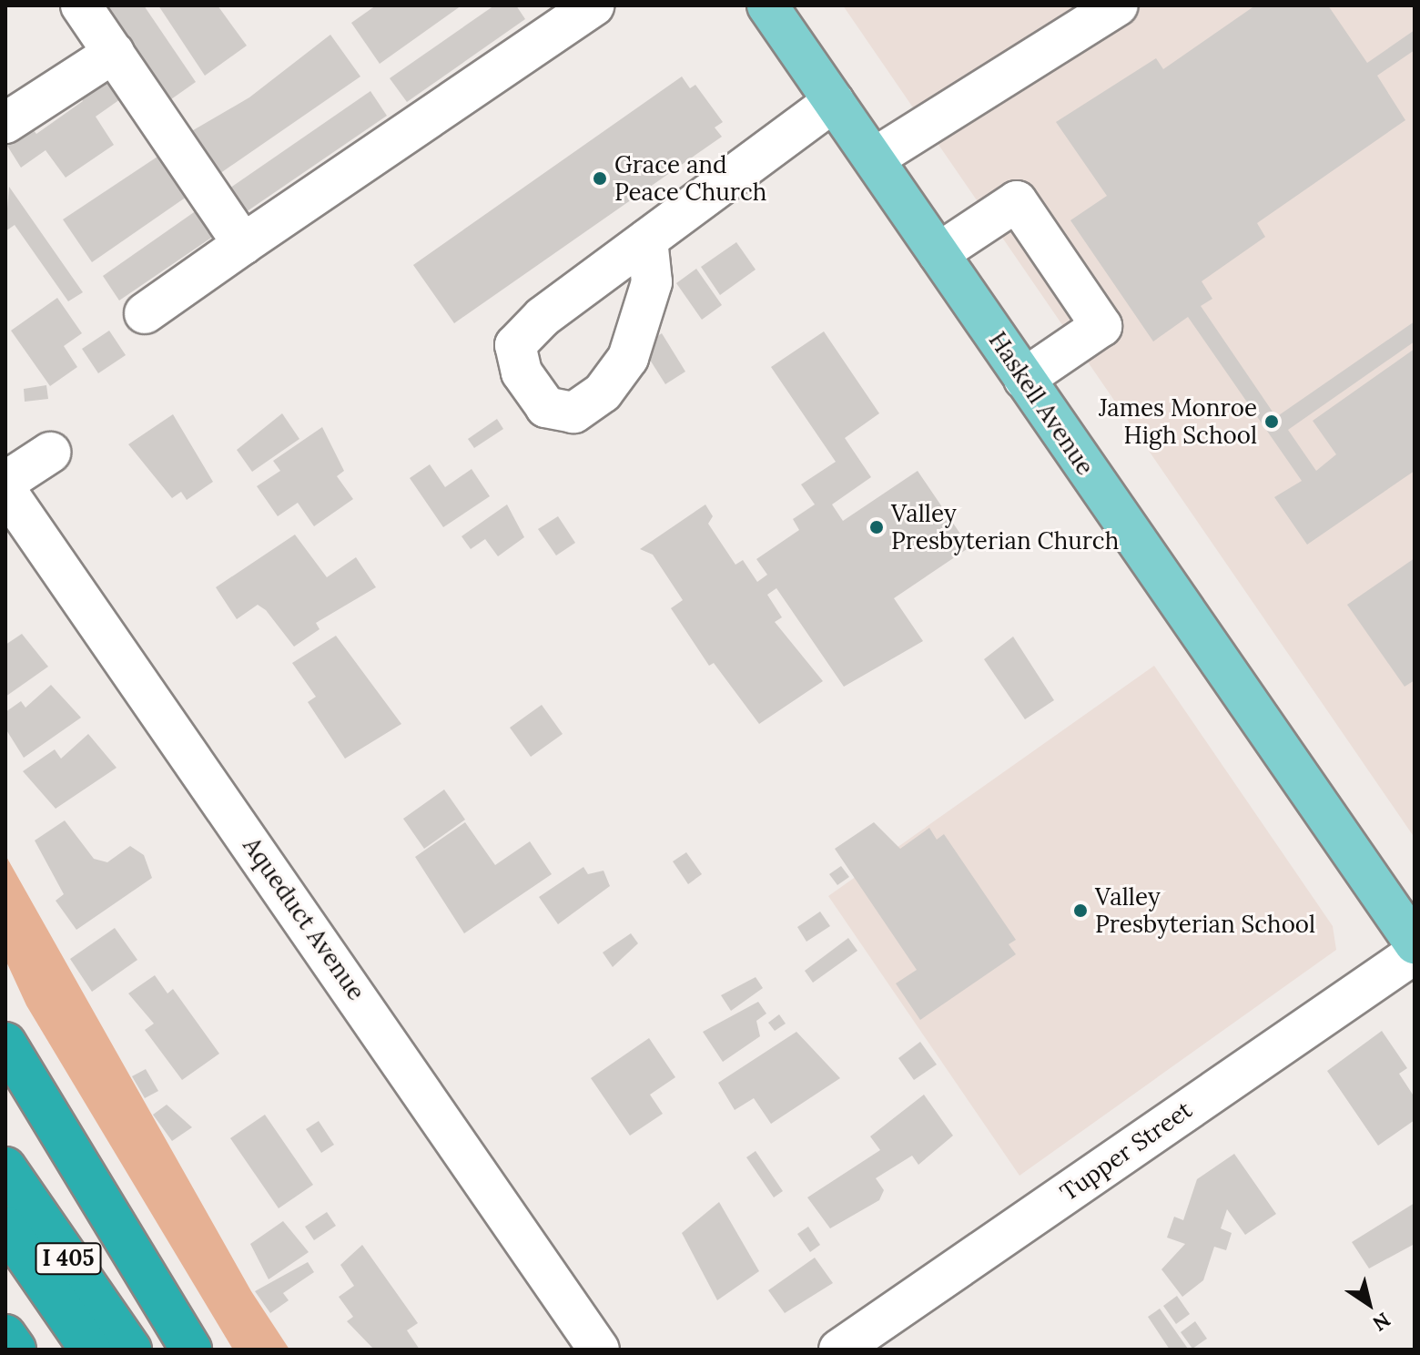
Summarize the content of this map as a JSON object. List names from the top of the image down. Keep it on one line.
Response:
{"streets":{"highway":["I 405"],"main road":["Haskell Avenue"],"street":["Aqueduct Avenue","Tupper Street"]},"places":["Grace and Peace Church","James Monroe High School","Valley Presbyterian Church","Valley Presbyterian School"],"north":"bottom right"}
